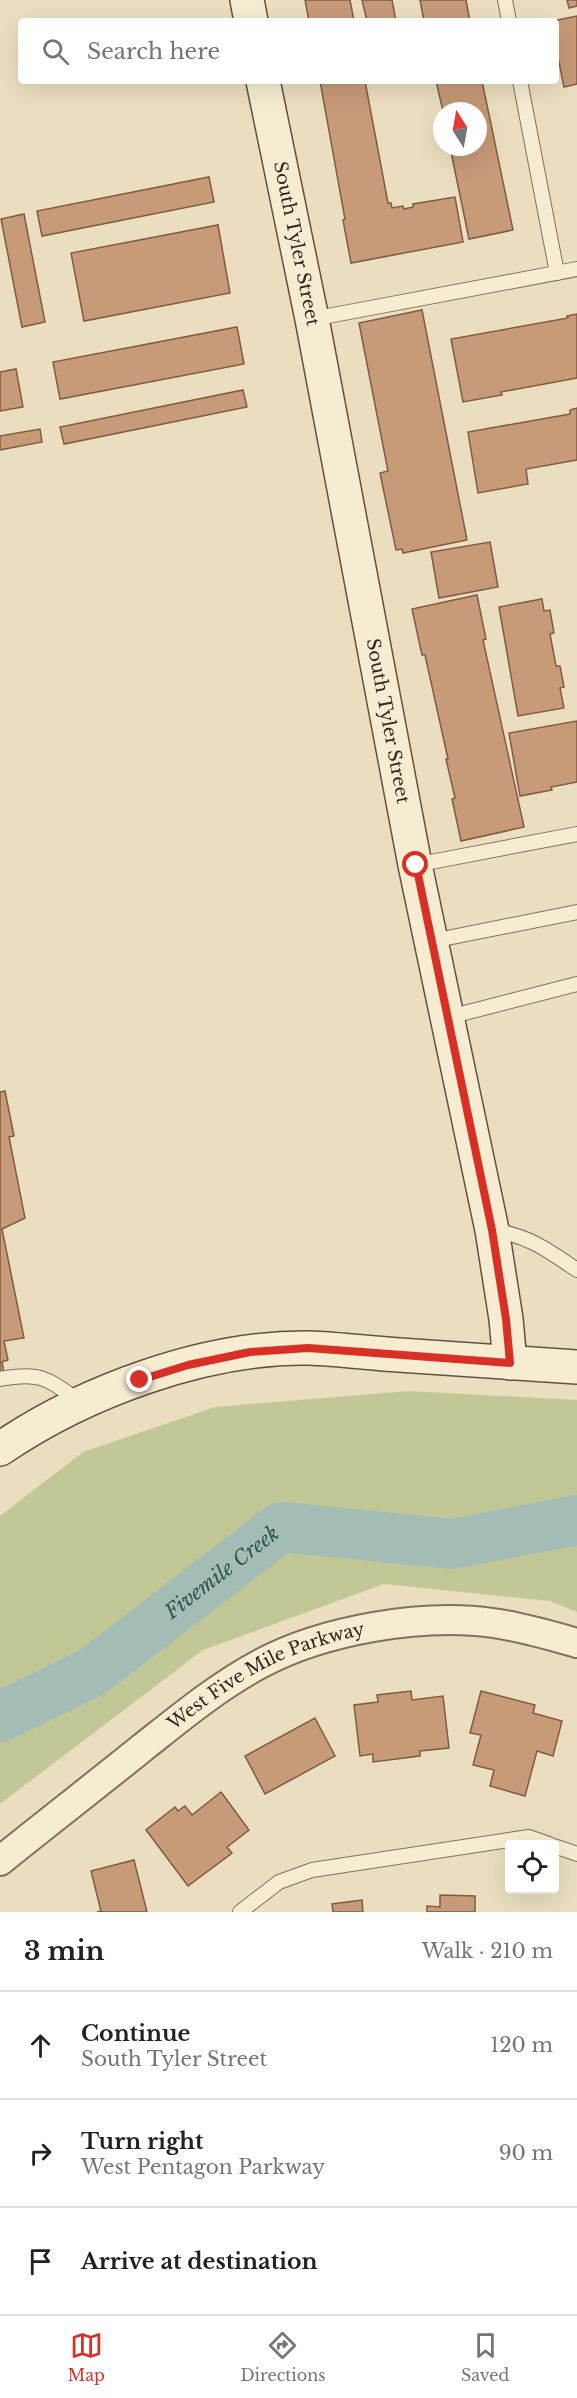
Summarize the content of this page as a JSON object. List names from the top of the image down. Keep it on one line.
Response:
{"streets":{"street":["South Tyler Street","West Five Mile Parkway"]},"water":["Fivemile Creek"],"north":"top","page":{"search":"Search here","heading":["3 min","Walk · 210 m"],"list":[["Continue","South Tyler Street","120 m"],["Turn right","West Pentagon Parkway","90 m"],"Arrive at destination"],"nav":["Map","Directions","Saved"]}}
